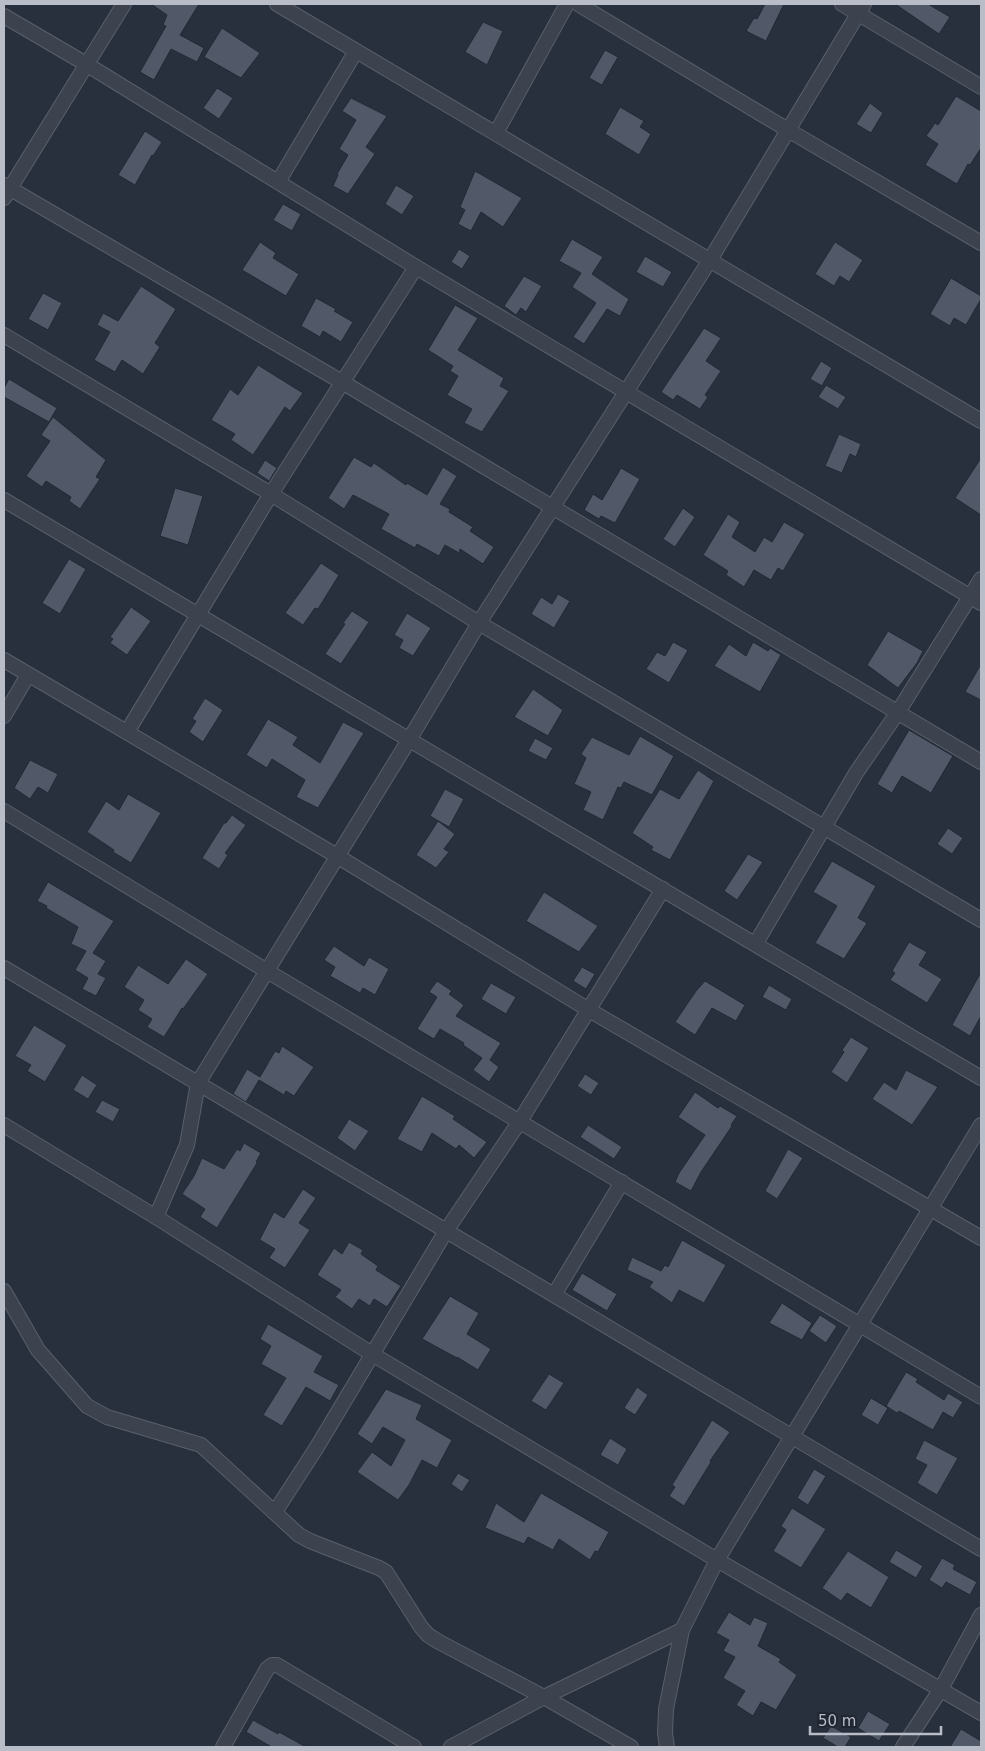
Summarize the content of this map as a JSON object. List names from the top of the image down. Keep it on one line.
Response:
{"scale_bar":"50 m"}
